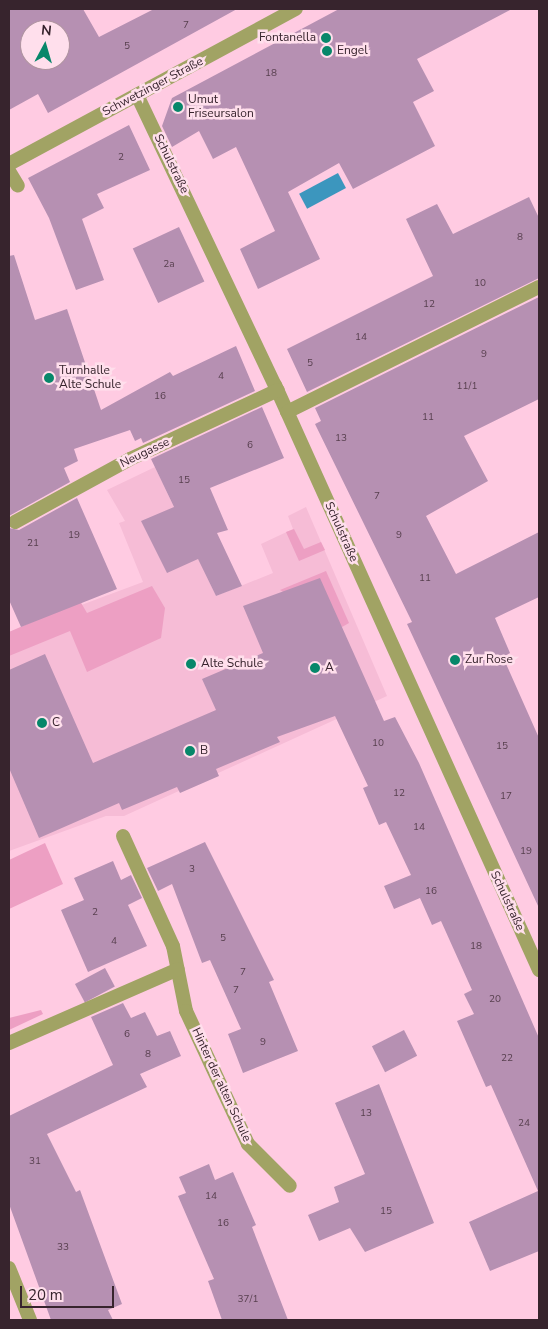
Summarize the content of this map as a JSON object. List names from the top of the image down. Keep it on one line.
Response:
{"streets":{"street":["Schwetzinger Straße","Schulstraße","Neugasse","Hinter der alten Schule"]},"crossings":[["Schwetzinger Straße","Schulstraße"],["Schulstraße","Neugasse"]],"places":["Fontanella","Engel","Umut Friseursalon","Turnhalle Alte Schule","Zur Rose","Alte Schule","A","C","B"],"house_numbers":["7","5","18","2","8","2a","10","12","14","9","5","4","11/1","16","11","13","6","15","7","19","9","21","11","10","15","12","17","14","19","3","16","2","5","4","18","7","7","20","6","9","8","22","13","24","31","14","15","16","33","37/1"],"scale_bar":"20 m","north":"top"}
